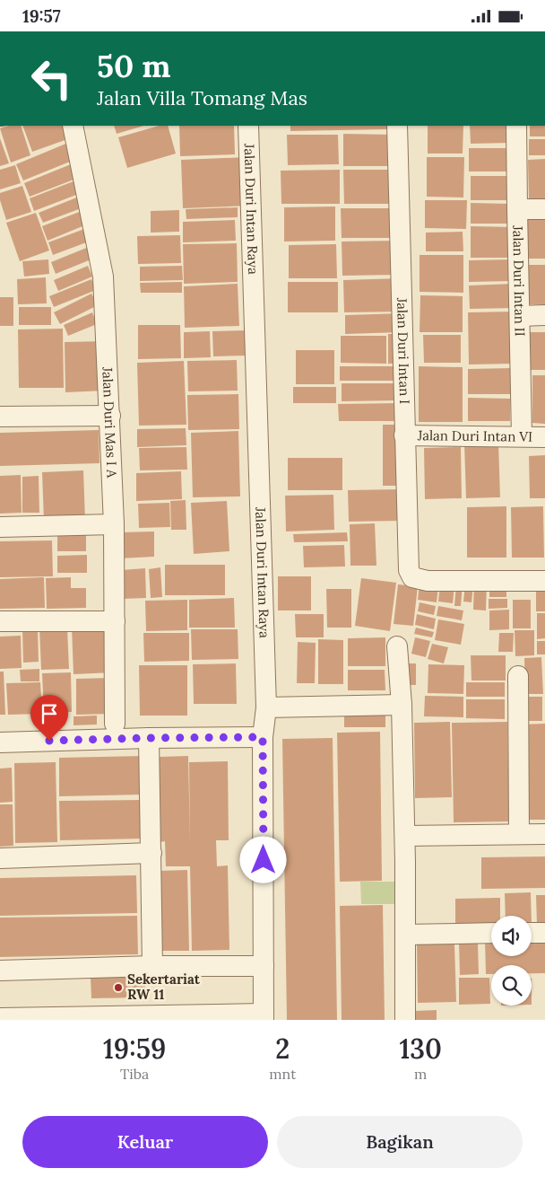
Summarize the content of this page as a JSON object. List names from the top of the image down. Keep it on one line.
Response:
{"streets":{"street":["Jalan Duri Intan Raya","Jalan Duri Intan II","Jalan Duri Intan I","Jalan Duri Mas I A","Jalan Duri Intan VI"]},"crossings":[["Jalan Duri Intan II","Jalan Duri Intan VI"],["Jalan Duri Intan I","Jalan Duri Intan VI"]],"places":["Sekertariat RW 11"],"page":{"status":"19:57","turn":["50 m","Jalan Villa Tomang Mas"],"eta":["19:59","Tiba","2","mnt","130","m"],"buttons":["Keluar","Bagikan"]}}
